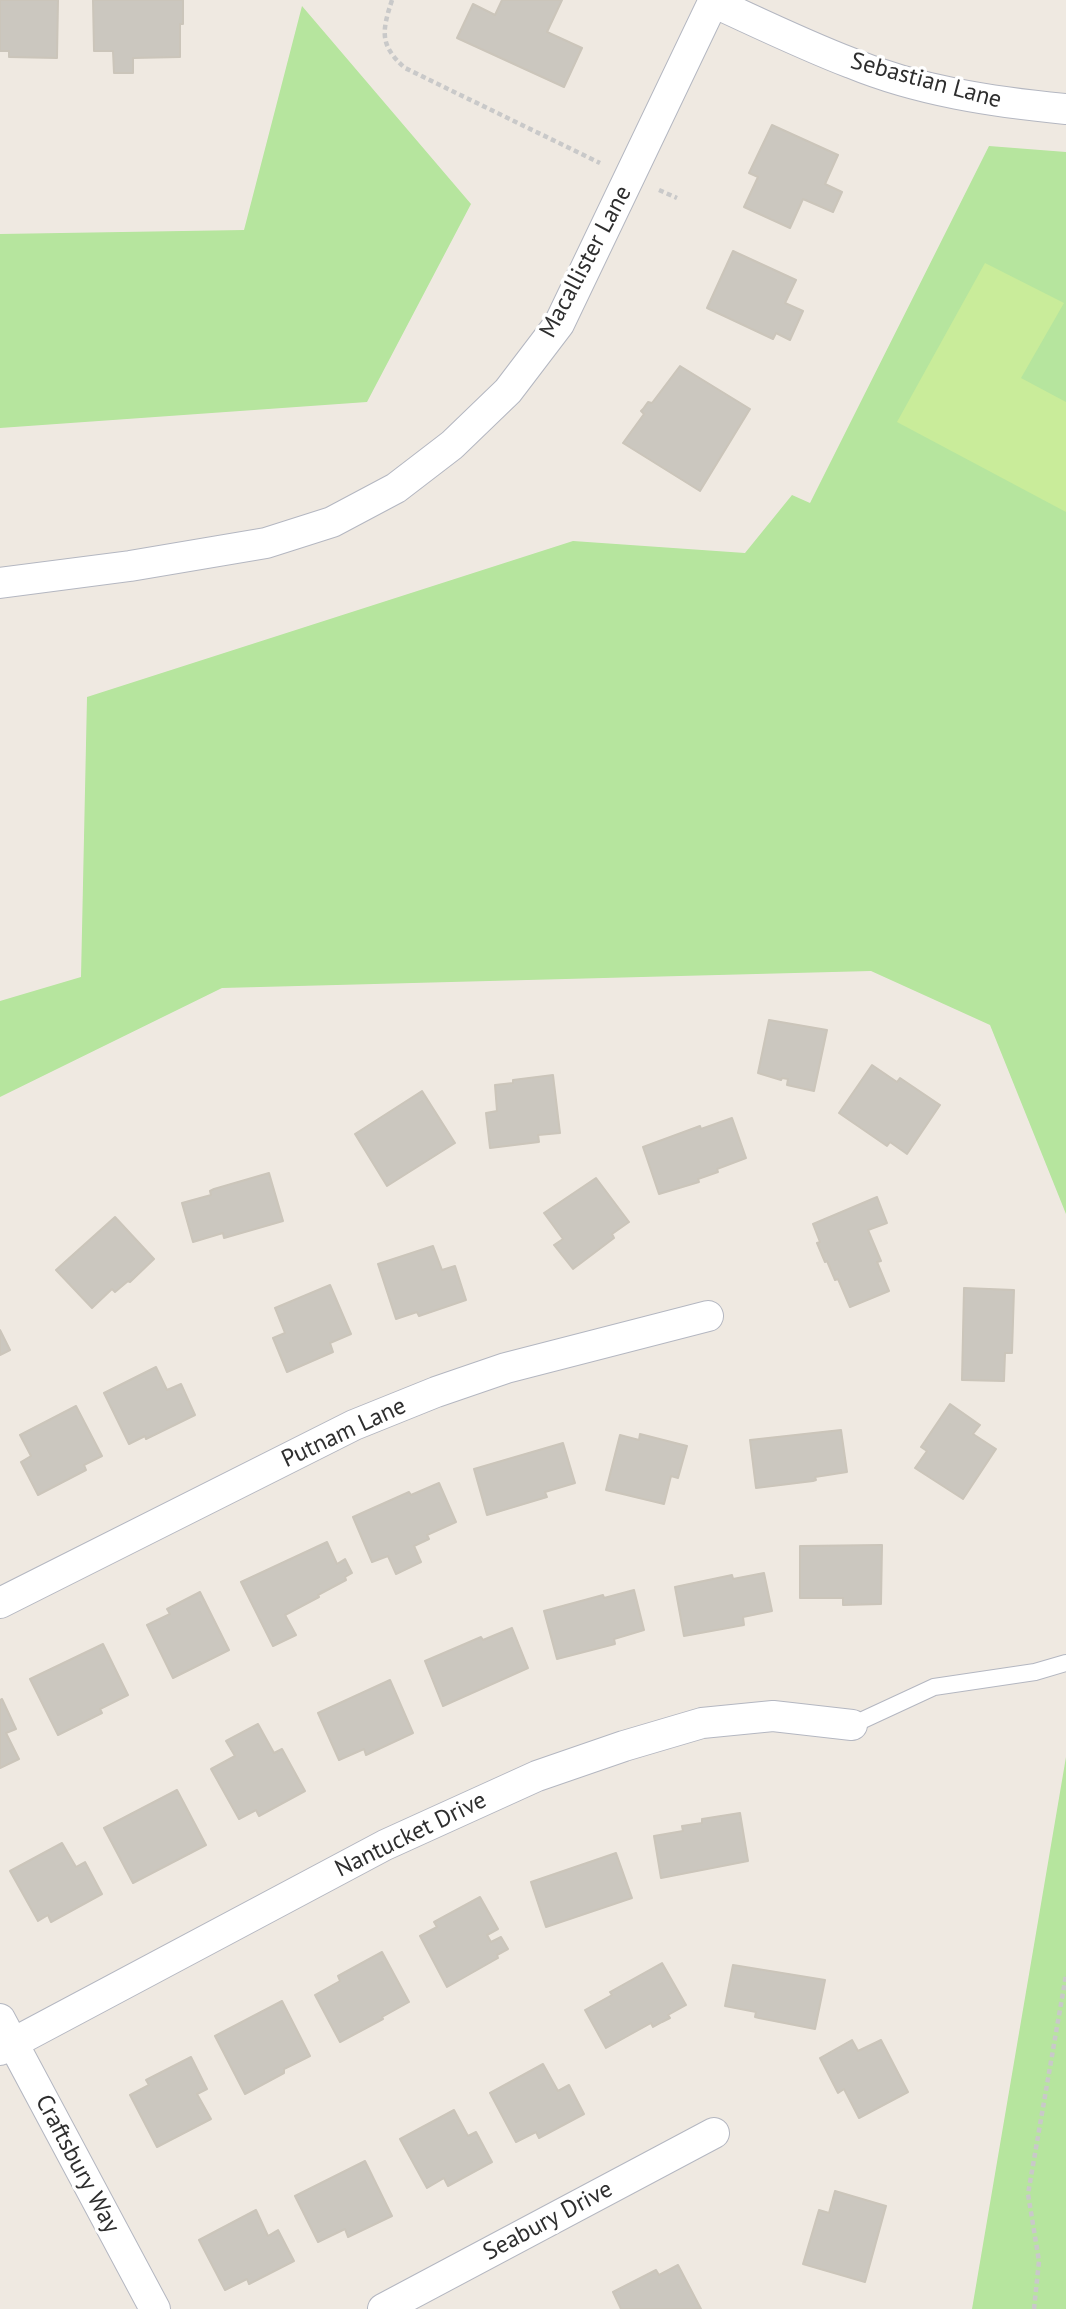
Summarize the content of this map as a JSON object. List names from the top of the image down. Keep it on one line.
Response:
{"streets":{"street":["Sebastian Lane","Macallister Lane","Putnam Lane","Nantucket Drive","Craftsbury Way","Seabury Drive"]},"crossings":[["Sebastian Lane","Macallister Lane"],["Nantucket Drive","Craftsbury Way"]]}
